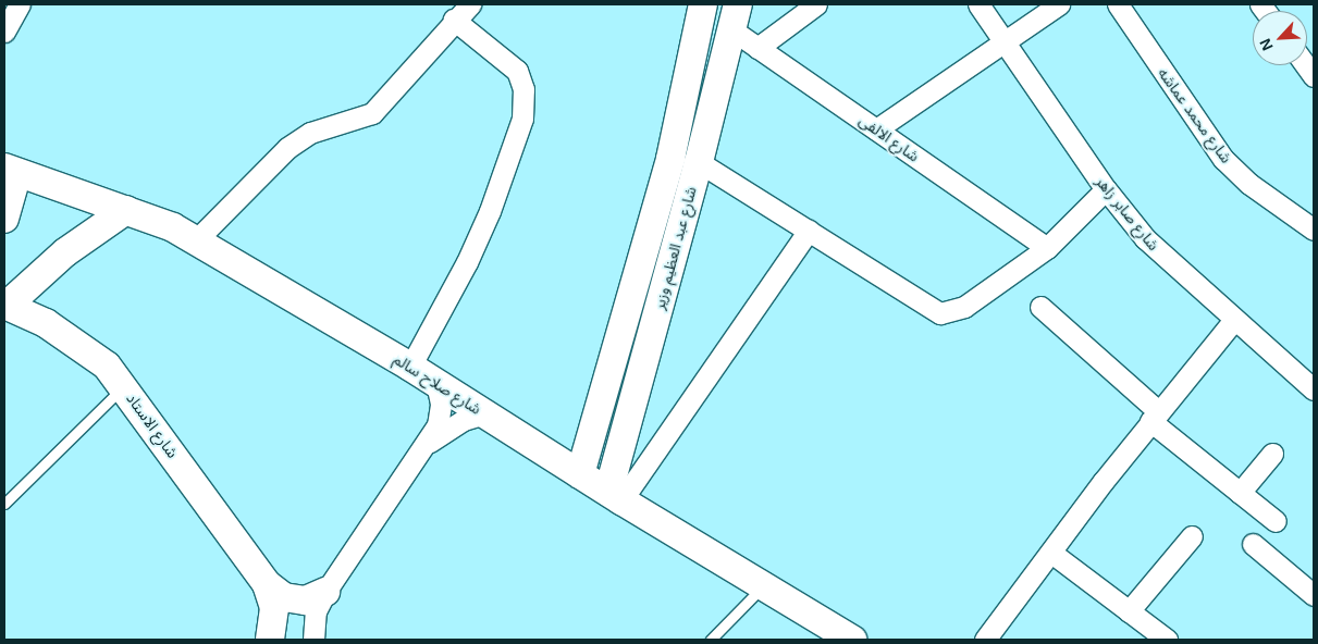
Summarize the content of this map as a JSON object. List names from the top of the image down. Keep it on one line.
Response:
{"streets":{"street":["شارع محمد عماشه","شارع الالفى","شارع صابر زاهر","شارع عبد العظيم وزير","شارع صلاح سالم","شارع الاستاد"]},"crossings":[["شارع الالفى","شارع عبد العظيم وزير"],["شارع عبد العظيم وزير","شارع صلاح سالم"]],"north":"bottom left"}
